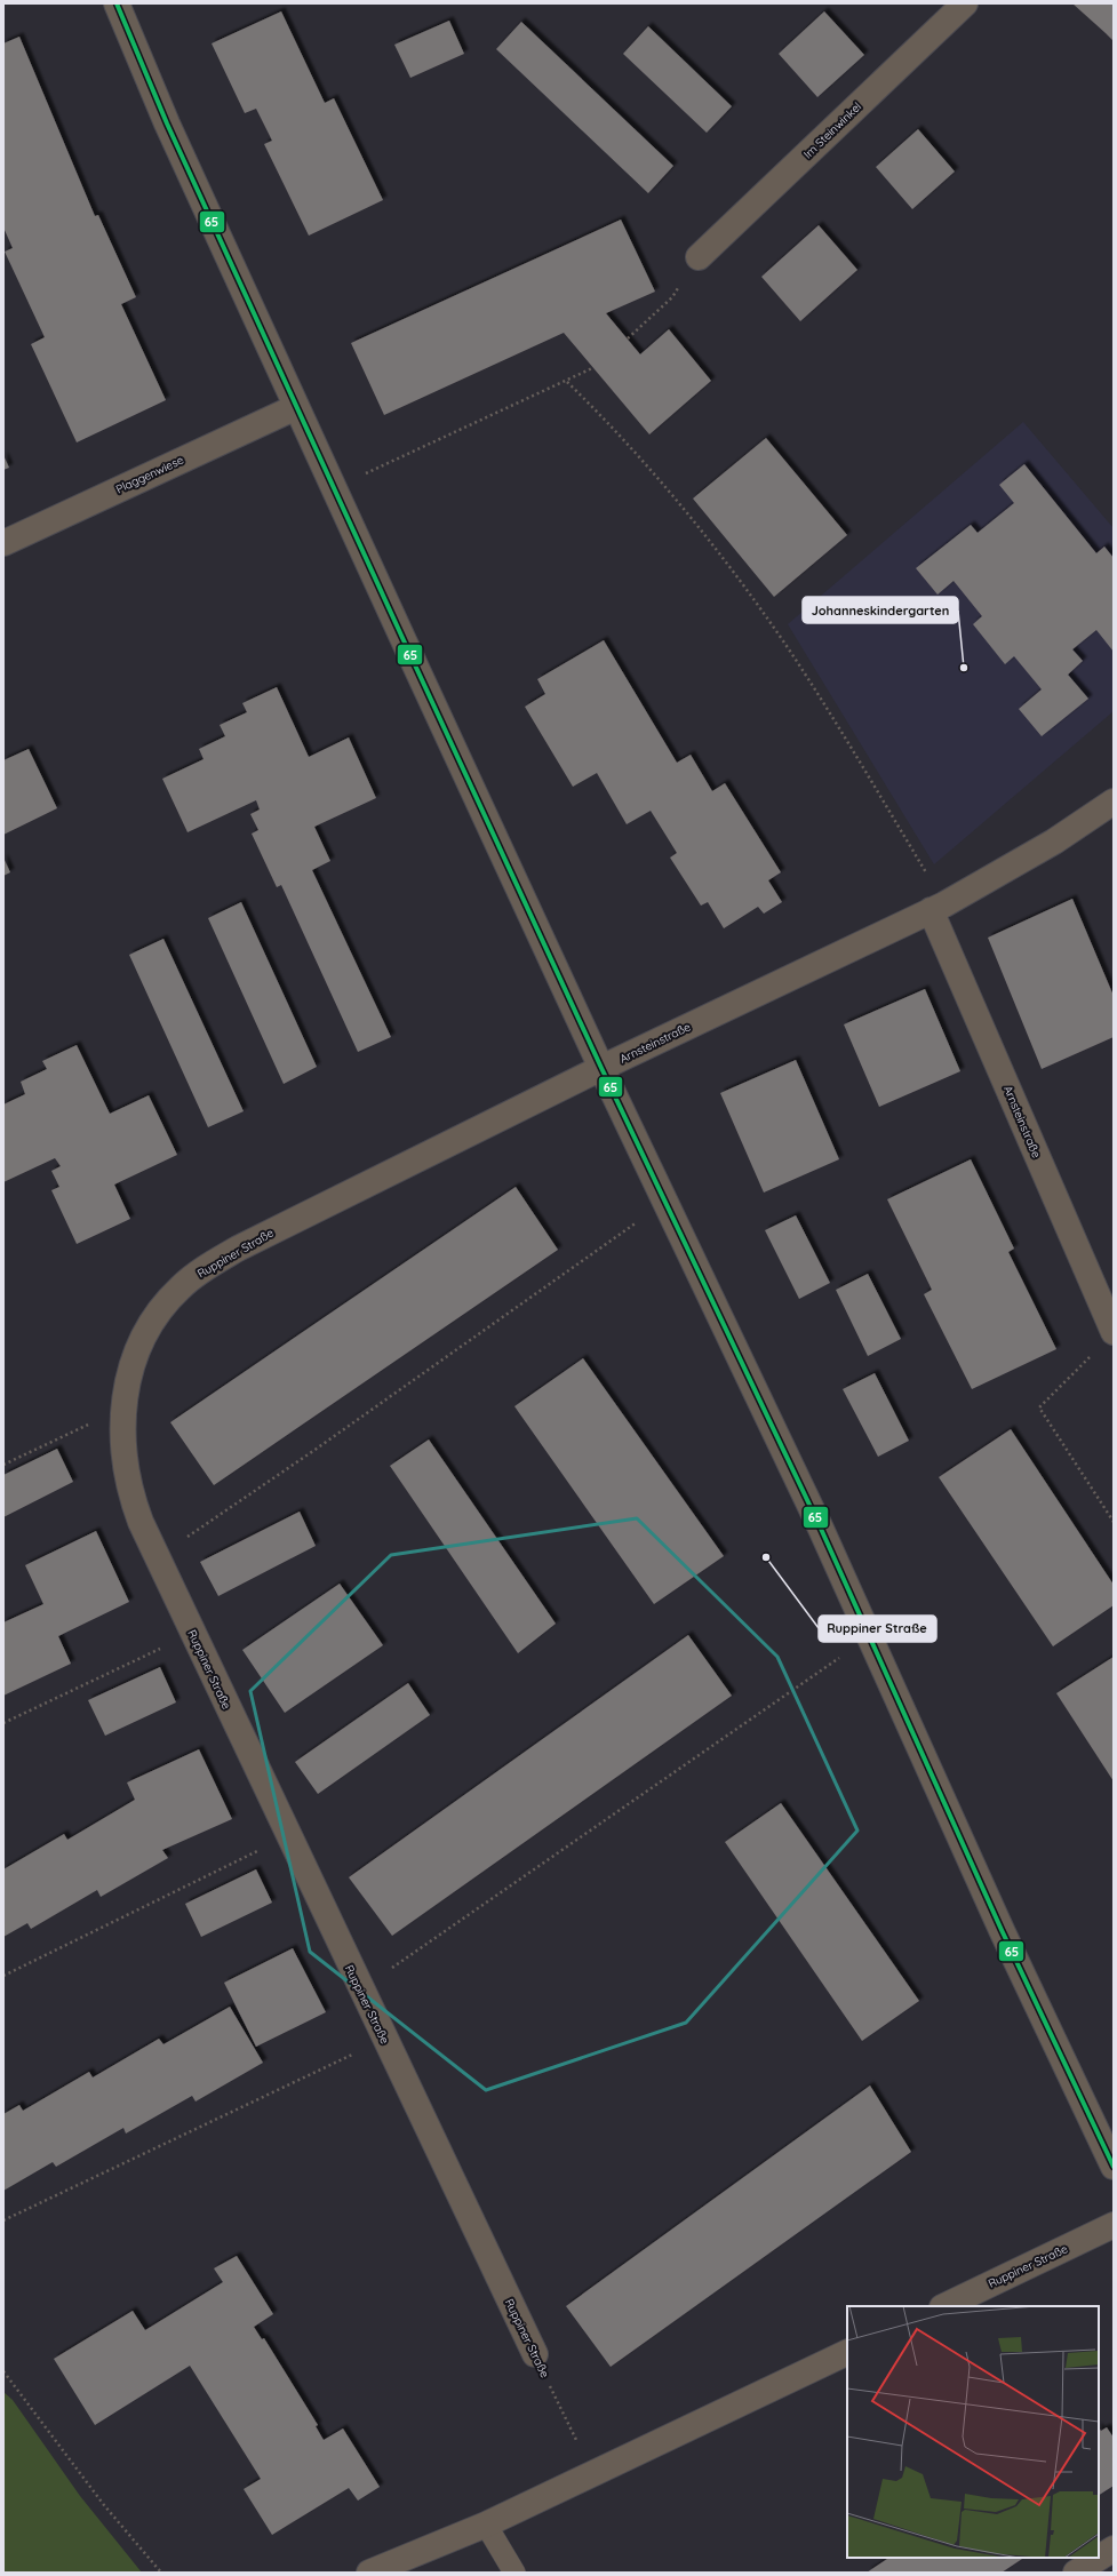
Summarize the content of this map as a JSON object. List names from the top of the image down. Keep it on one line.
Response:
{"streets":{"street":["Im Steinwinkel","Plaggenwiese","Arnsteinstraße","Ruppiner Straße"]},"crossings":[["Arnsteinstraße","Ruppiner Straße"]],"places":["Johanneskindergarten","Ruppiner Straße"],"lines":["transit line 65"]}
